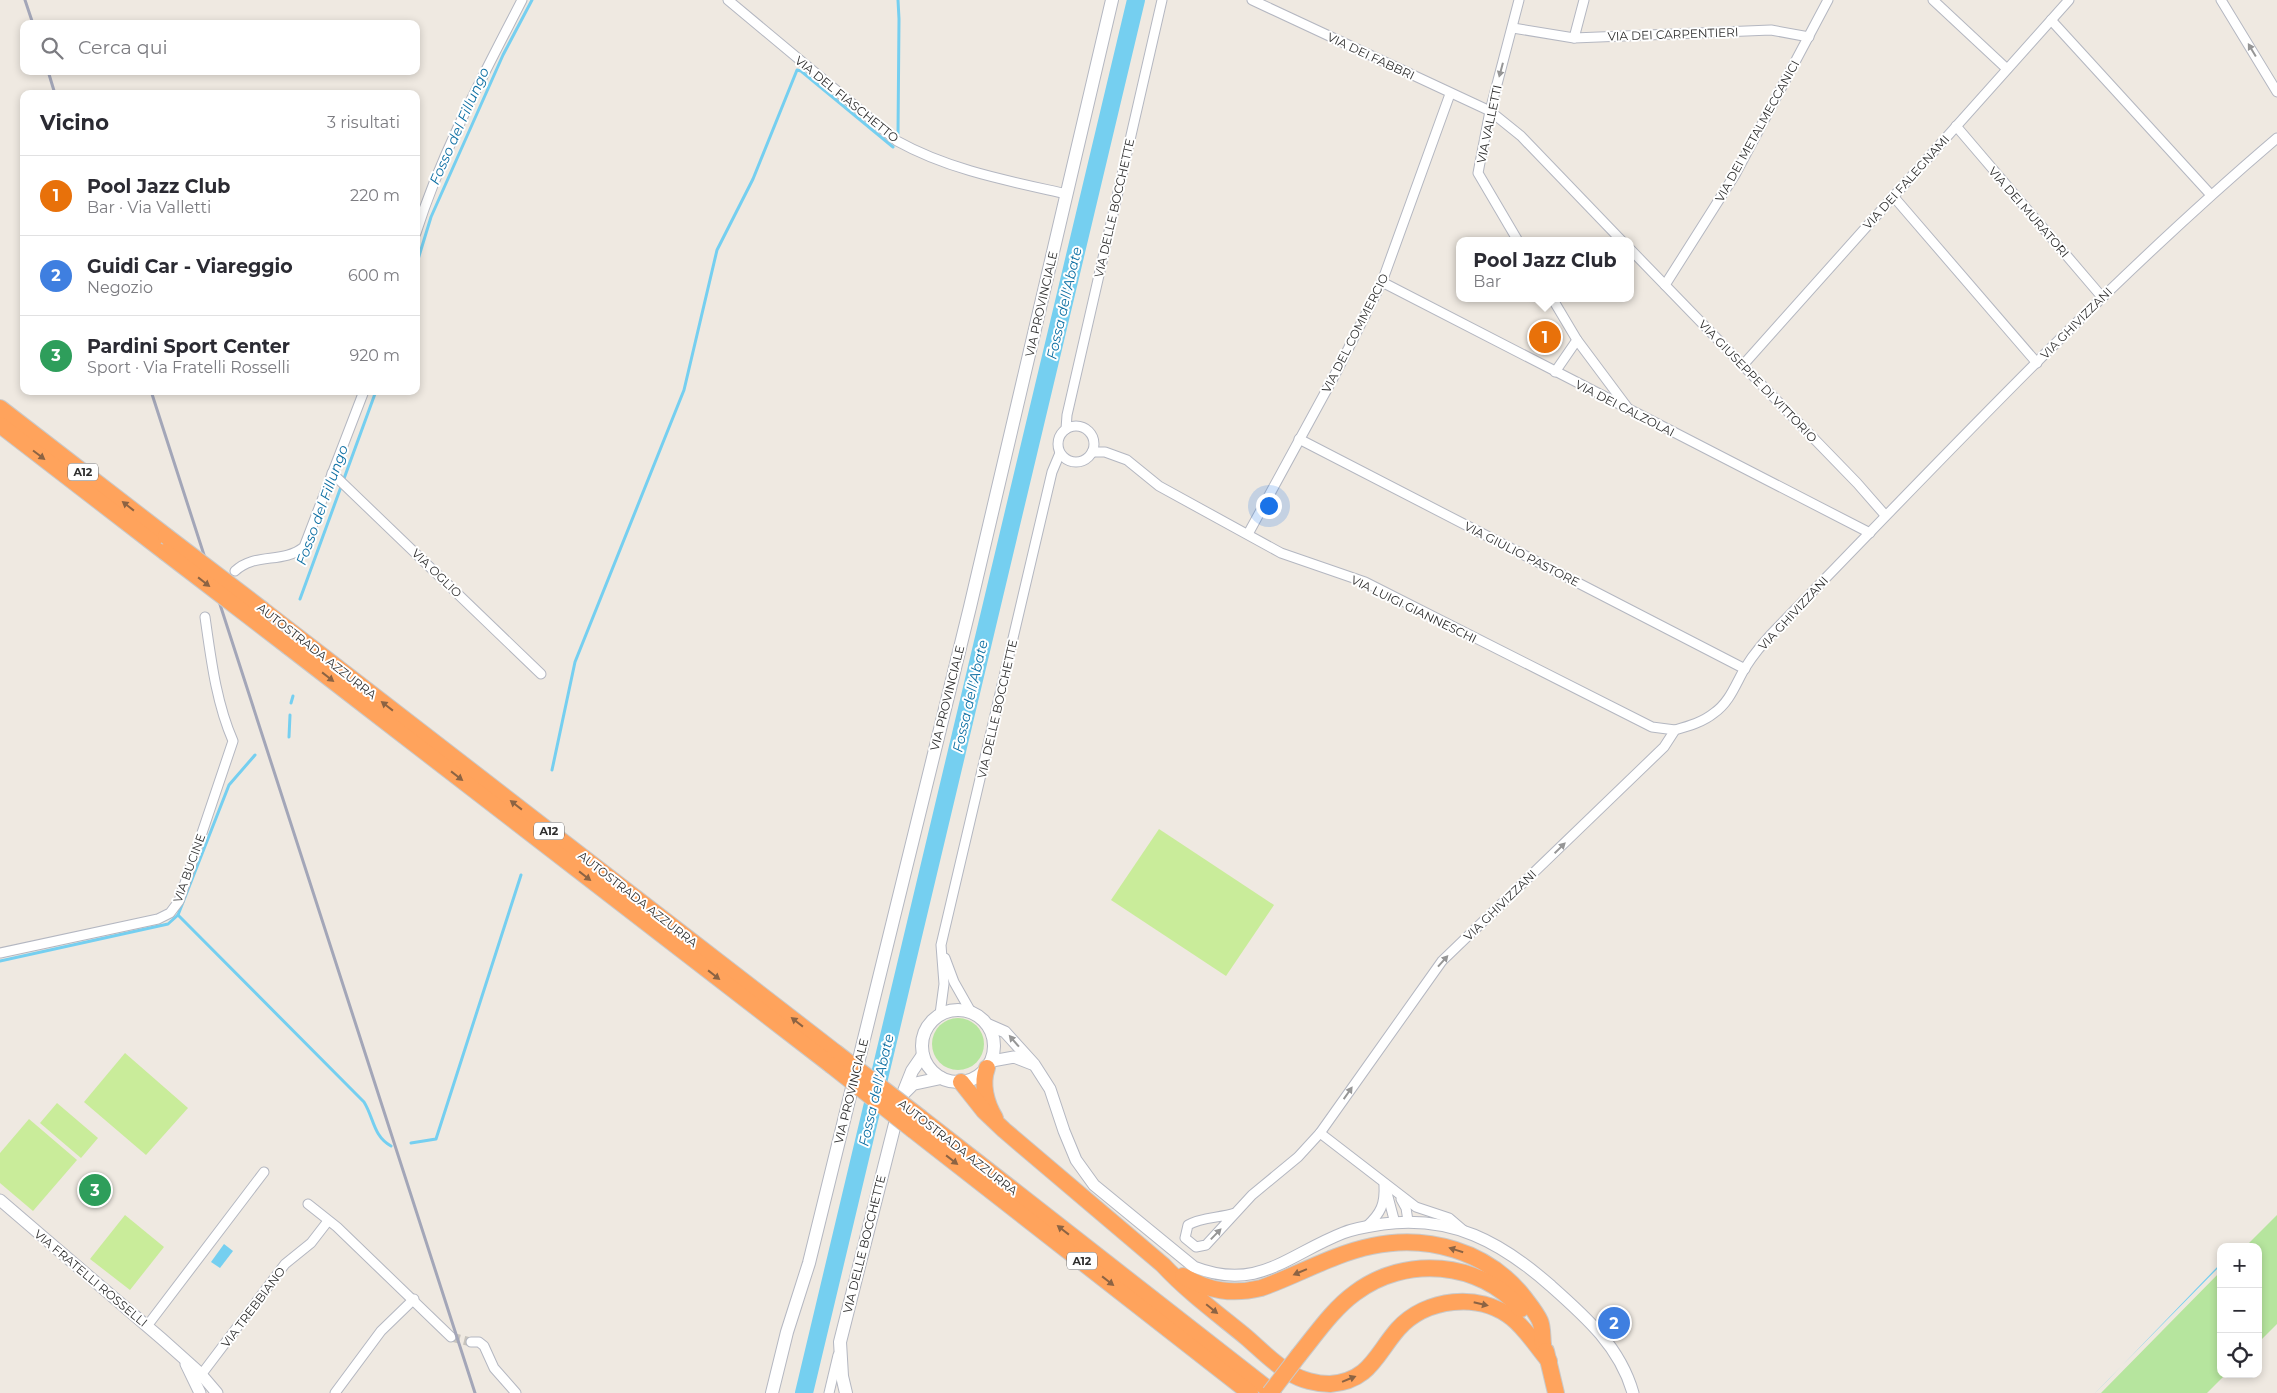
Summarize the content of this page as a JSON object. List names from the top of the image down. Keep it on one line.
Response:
{"streets":{"highway":["A12","AUTOSTRADA AZZURRA"],"main road":["VIA DELLE BOCCHETTE","VIA PROVINCIALE"],"street":["VIA DEI CARPENTIERI","VIA DEI FABBRI","VIA DEL FIASCHETTO","VIA VALLETTI","VIA DEI METALMECCANICI","VIA DEI FALEGNAMI","VIA DEI MURATORI","VIA GHIVIZZANI","VIA DEL COMMERCIO","VIA GIUSEPPE DI VITTORIO","VIA DEI CALZOLAI","VIA GIULIO PASTORE","VIA OGLIO","VIA LUIGI GIANNESCHI","VIA BUCINE","VIA FRATELLI ROSSELLI","VIA TREBBIANO"]},"crossings":[["VIA DEI CARPENTIERI","VIA VALLETTI"],["VIA DEI CARPENTIERI","VIA DEI METALMECCANICI"],["VIA DEI FABBRI","VIA VALLETTI"],["VIA DEI FABBRI","VIA DEL COMMERCIO"],["VIA DEL FIASCHETTO","VIA PROVINCIALE"],["VIA DEI METALMECCANICI","VIA GIUSEPPE DI VITTORIO"],["VIA DEI FALEGNAMI","VIA DEI MURATORI"],["VIA DEI FALEGNAMI","VIA GIUSEPPE DI VITTORIO"],["VIA DELLE BOCCHETTE","VIA LUIGI GIANNESCHI"],["VIA DEI MURATORI","VIA GHIVIZZANI"],["VIA GHIVIZZANI","VIA GIUSEPPE DI VITTORIO"],["VIA GHIVIZZANI","VIA DEI CALZOLAI"],["VIA GHIVIZZANI","VIA GIULIO PASTORE"],["VIA GHIVIZZANI","VIA LUIGI GIANNESCHI"],["VIA DEL COMMERCIO","VIA DEI CALZOLAI"],["VIA DEL COMMERCIO","VIA GIULIO PASTORE"],["VIA DEL COMMERCIO","VIA LUIGI GIANNESCHI"],["VIA FRATELLI ROSSELLI","VIA TREBBIANO"]],"water":["Fosso del Fillungo","Fossa dell'Abate"],"page":{"search":"Cerca qui","heading":["Vicino","3 risultati"],"list":[{"mark":"1","name":"Pool Jazz Club","note":"Bar · Via Valletti","value":"220 m"},{"mark":"2","name":"Guidi Car - Viareggio","note":"Negozio","value":"600 m"},{"mark":"3","name":"Pardini Sport Center","note":"Sport · Via Fratelli Rosselli","value":"920 m"}],"popup":["Pool Jazz Club","Bar"],"pins":["1","3","2"],"map_buttons":["+","−"]}}
